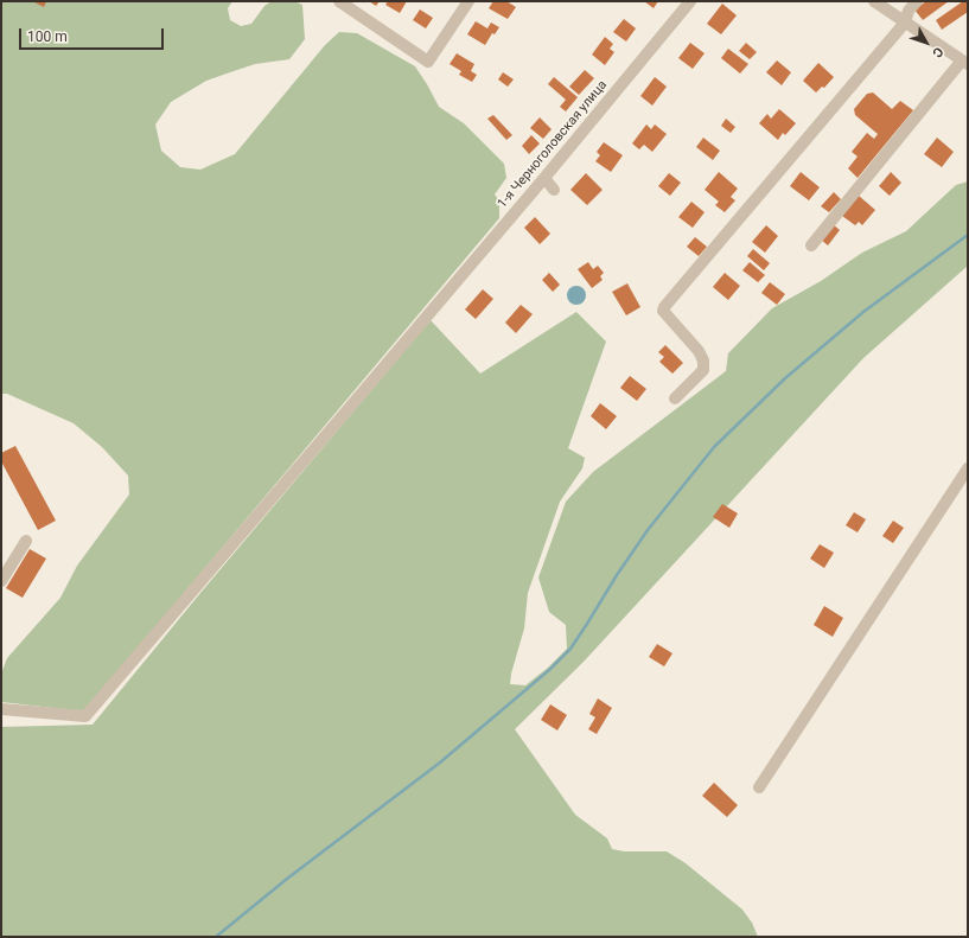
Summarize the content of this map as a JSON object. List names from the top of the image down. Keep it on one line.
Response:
{"streets":{"street":["1-я Черноголовская улица"]},"scale_bar":"100 m","north":"bottom right"}
